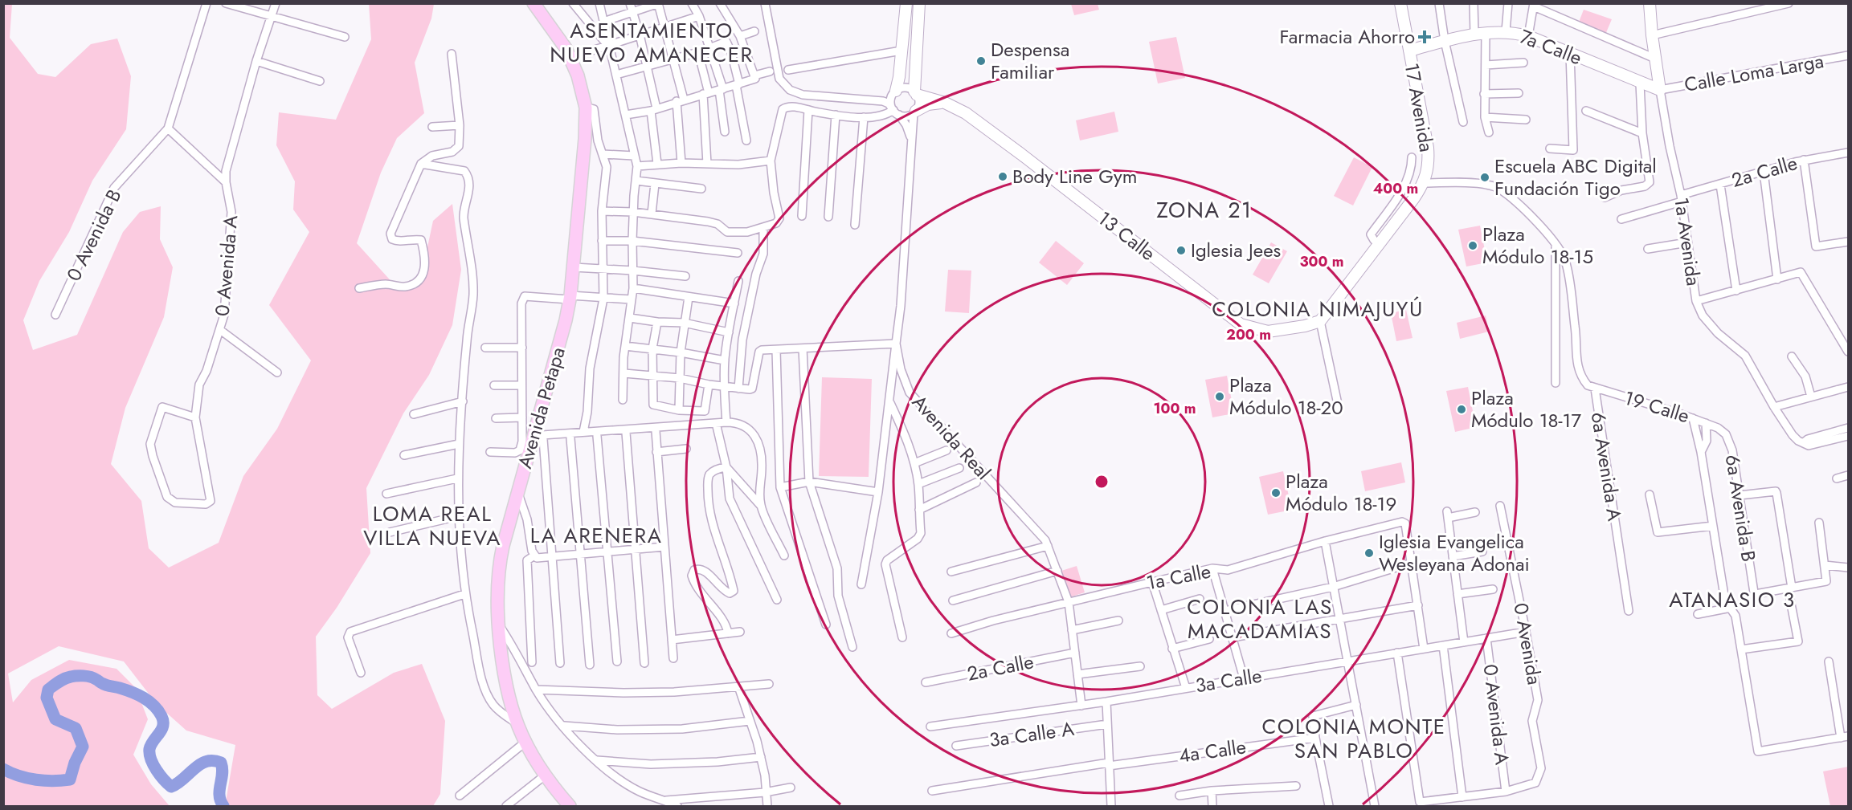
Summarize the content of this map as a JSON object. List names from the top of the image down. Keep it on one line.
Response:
{"streets":{"main road":["Avenida Petapa"],"street":["7a Calle","Calle Loma Larga","17 Avenida","2a Calle","0 Avenida B","13 Calle","1a Avenida","0 Avenida A","19 Calle","Avenida Real","6a Avenida A","6a Avenida B","1a Calle","0 Avenida","3a Calle","3a Calle A","4a Calle"]},"crossings":[["7a Calle","Calle Loma Larga"],["7a Calle","17 Avenida"],["7a Calle","1a Avenida"],["Calle Loma Larga","1a Avenida"],["17 Avenida","13 Calle"],["17 Avenida","6a Avenida A"],["2a Calle","1a Avenida"],["2a Calle","Avenida Real"],["13 Calle","Avenida Real"],["0 Avenida A","0 Avenida"],["0 Avenida A","3a Calle"],["19 Calle","6a Avenida A"],["19 Calle","6a Avenida B"],["Avenida Real","1a Calle"],["Avenida Real","3a Calle"],["0 Avenida","3a Calle"]],"districts":["ASENTAMIENTO NUEVO AMANECER","ZONA 21","COLONIA NIMAJUYÚ","LOMA REAL VILLA NUEVA","LA ARENERA","ATANASIO 3","COLONIA LAS MACADAMIAS","COLONIA MONTE SAN PABLO"],"places":{"health":["Farmacia Ahorro"],"other":["Despensa Familiar","Body Line Gym","Escuela ABC Digital Fundación Tigo","Plaza Módulo 18-15","Iglesia Jees","Plaza Módulo 18-20","Plaza Módulo 18-17","Plaza Módulo 18-19","Iglesia Evangelica Wesleyana Adonai"]},"rings":["400 m","300 m","200 m","100 m"]}
